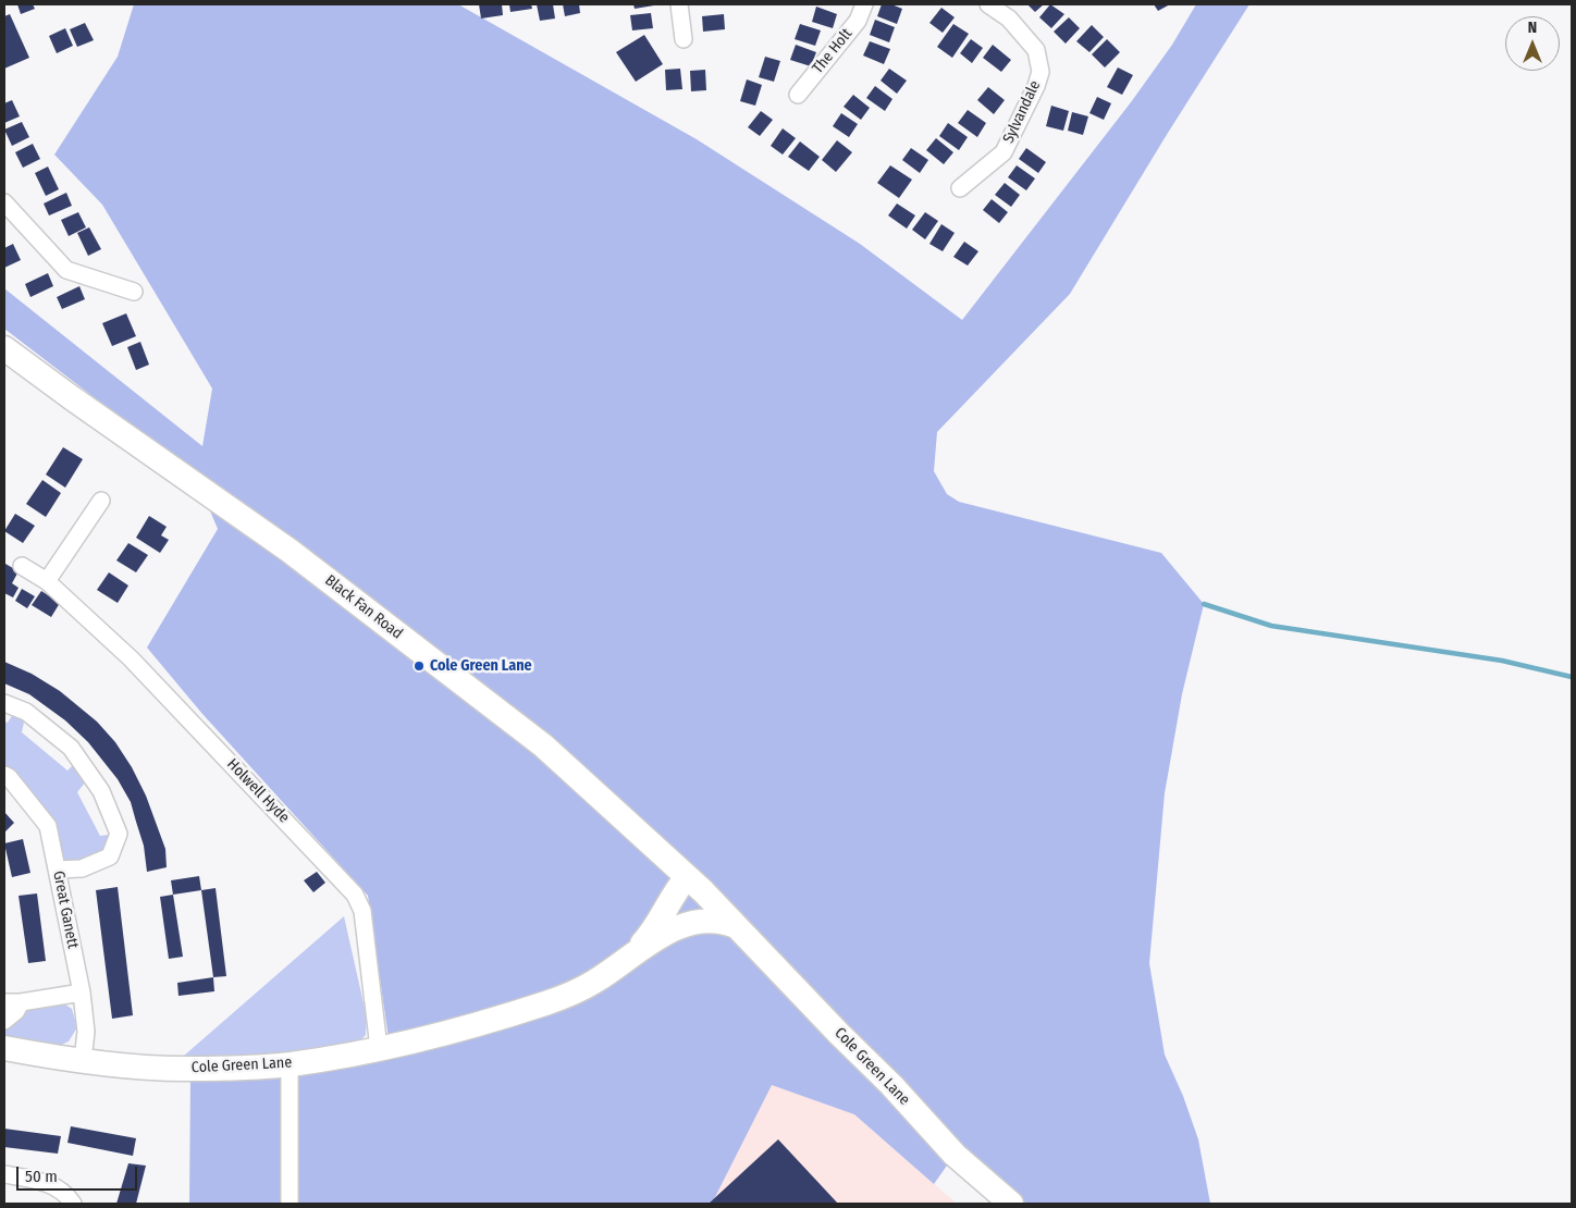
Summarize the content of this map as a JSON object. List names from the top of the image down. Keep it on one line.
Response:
{"streets":{"main road":["Black Fan Road","Cole Green Lane"],"street":["The Holt","Sylvandale","Holwell Hyde","Great Ganett"]},"crossings":[["Black Fan Road","Cole Green Lane"],["Holwell Hyde","Cole Green Lane"],["Great Ganett","Cole Green Lane"]],"places":["Cole Green Lane"],"scale_bar":"50 m","north":"top"}
